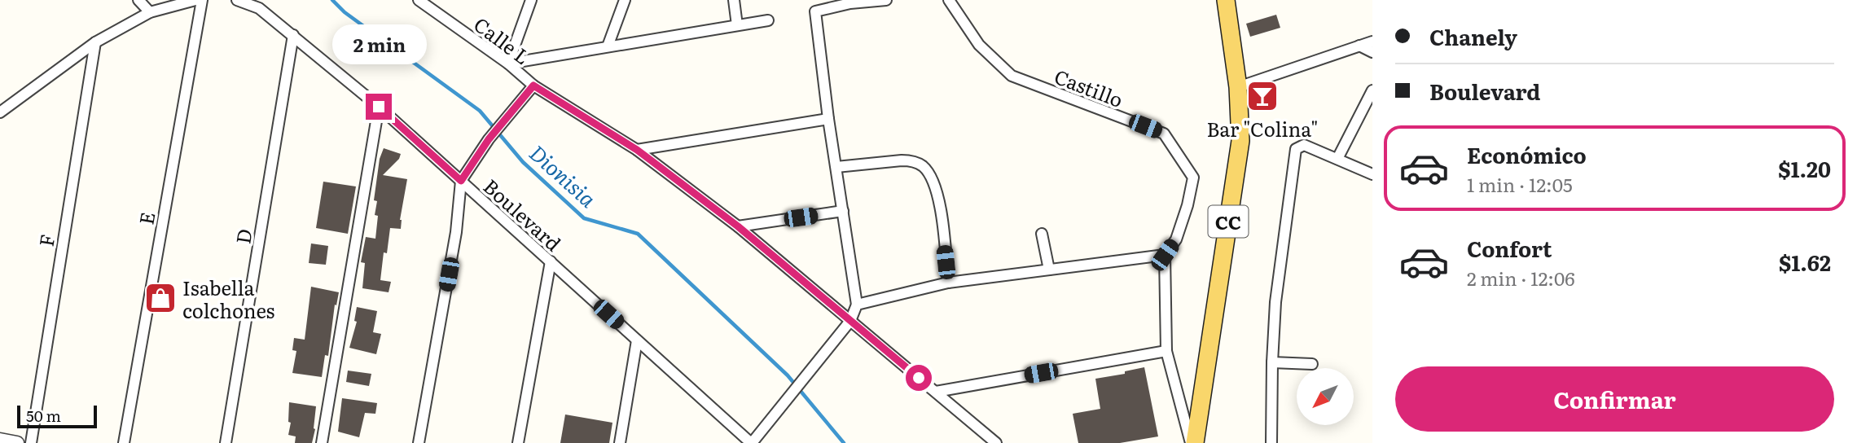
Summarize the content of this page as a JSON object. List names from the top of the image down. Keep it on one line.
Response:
{"streets":{"main road":["CC"],"street":["Calle L","Castillo","Boulevard","E","D","F"]},"crossings":[["Boulevard","D"]],"water":["Dionisia"],"places":{"bar":["Bar \"Colina\""],"shop":["Isabella colchones"]},"scale_bar":"50 m","north":"bottom left","page":{"banner":["Chanely","Boulevard"],"bubble":"2 min","list":[{"name":"Económico","note":"1 min · 12:05","value":"$1.20"},{"name":"Confort","note":"2 min · 12:06","value":"$1.62"}],"buttons":"Confirmar","scale":"50 m"}}
